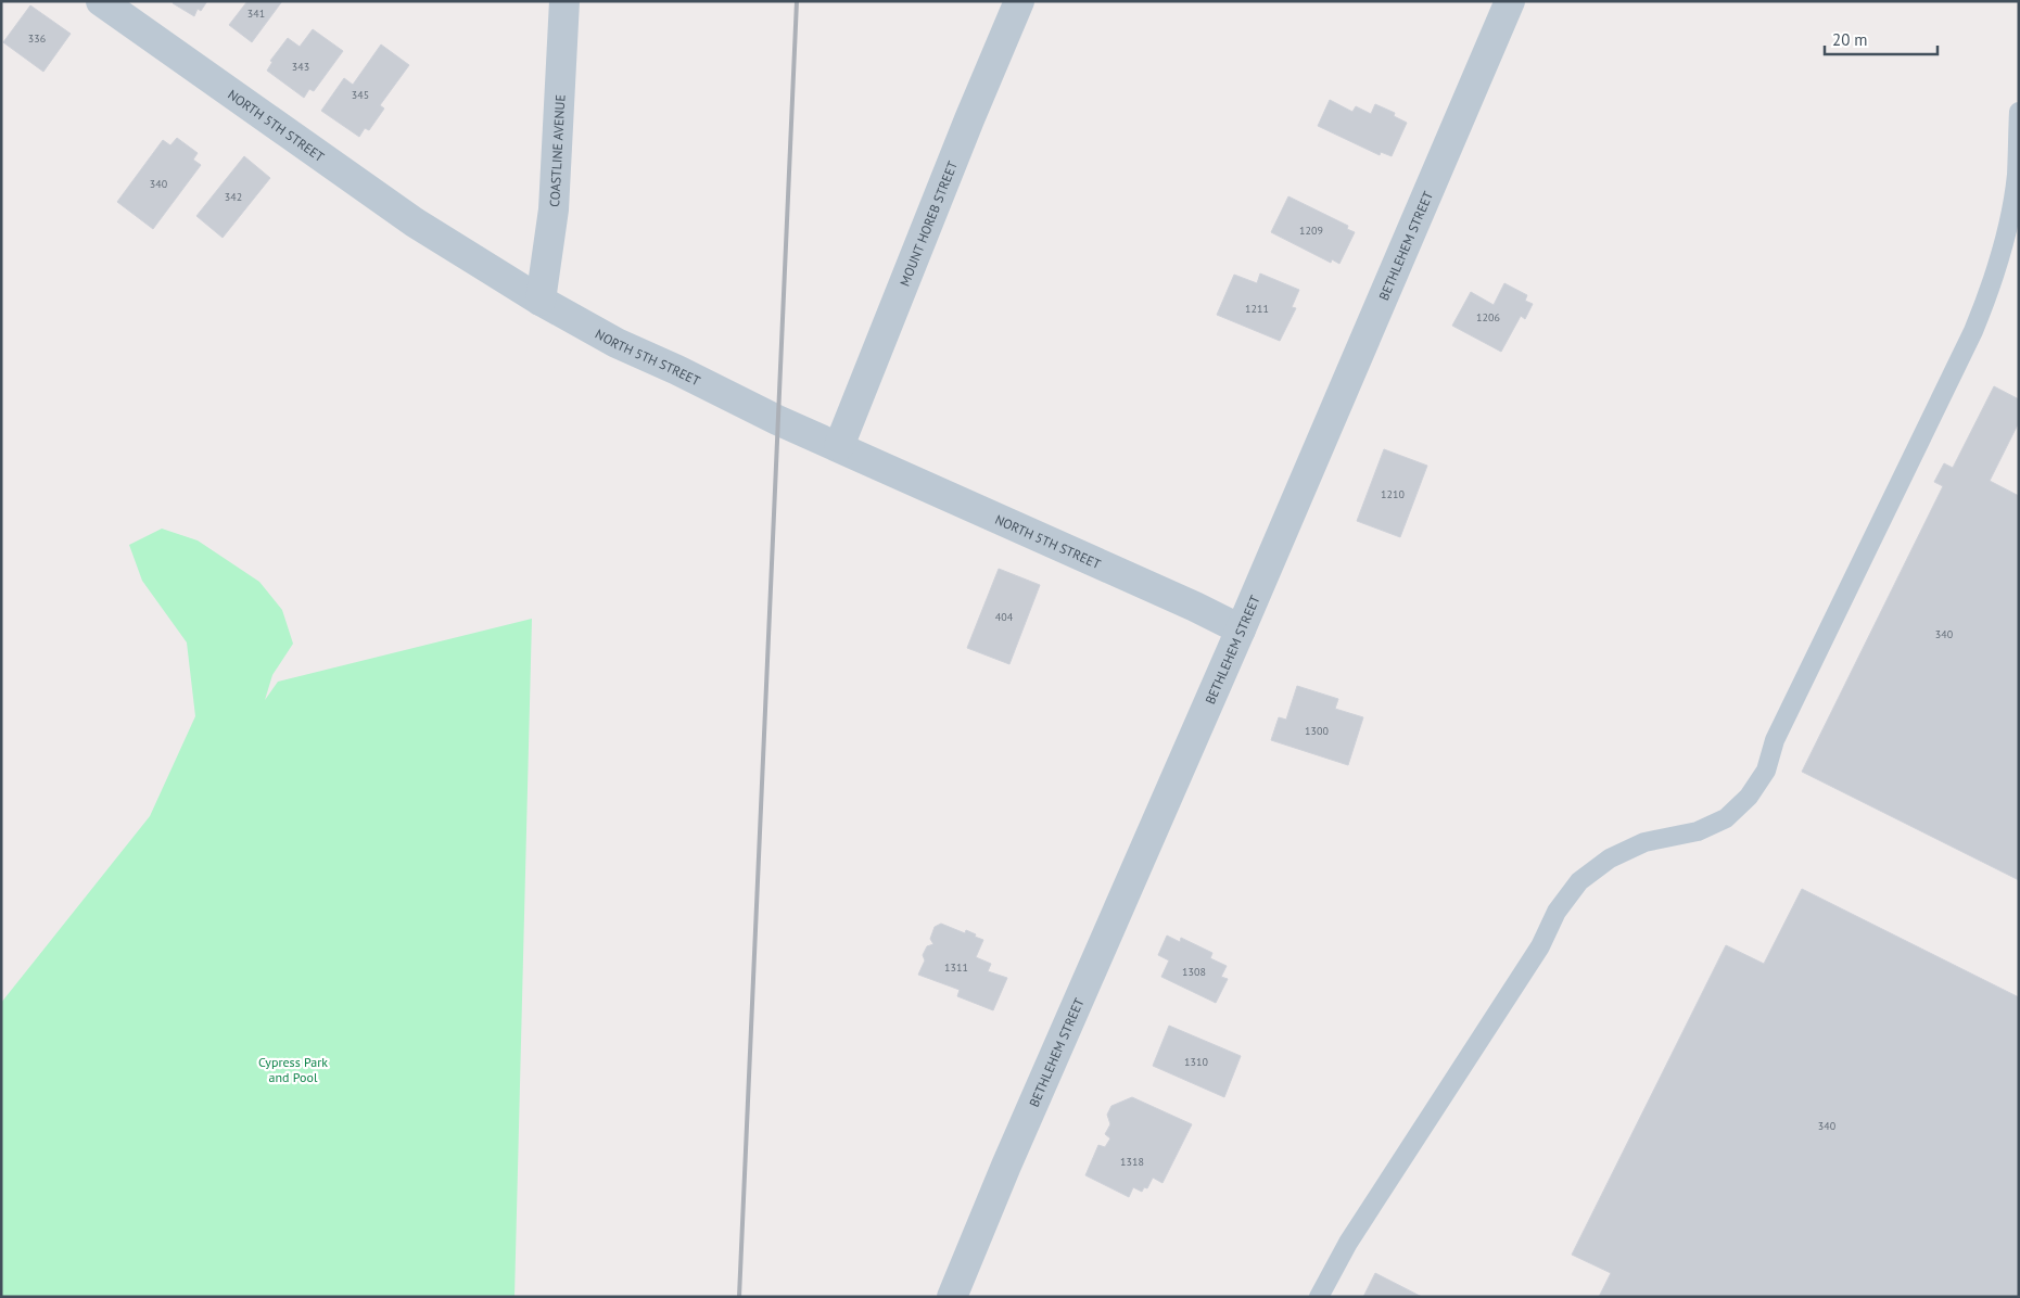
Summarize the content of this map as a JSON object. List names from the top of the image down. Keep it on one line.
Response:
{"streets":{"street":["NORTH 5TH STREET","COASTLINE AVENUE","MOUNT HOREB STREET","BETHLEHEM STREET"]},"crossings":[["NORTH 5TH STREET","COASTLINE AVENUE"],["NORTH 5TH STREET","MOUNT HOREB STREET"],["NORTH 5TH STREET","BETHLEHEM STREET"]],"parks":["Cypress Park and Pool"],"house_numbers":["341","336","343","345","340","342","1209","1211","1206","1210","404","340","1300","1311","1308","1310","340","1318"],"scale_bar":"20 m"}
